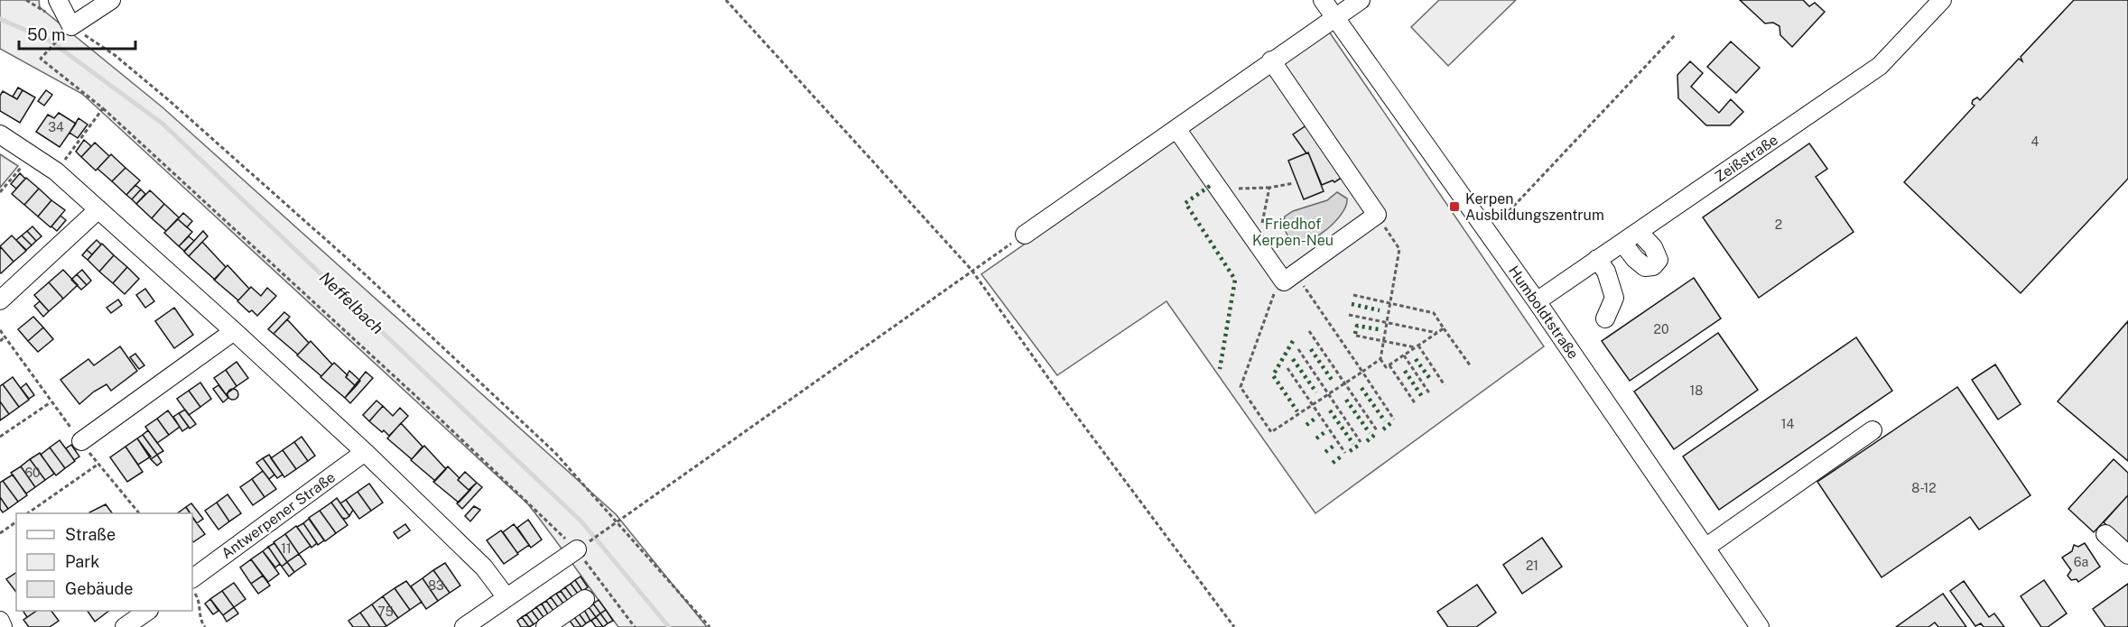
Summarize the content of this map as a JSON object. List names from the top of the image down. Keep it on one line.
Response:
{"streets":{"street":["Zeißstraße","Humboldtstraße","Antwerpener Straße"]},"crossings":[["Zeißstraße","Humboldtstraße"]],"water":["Neffelbach"],"parks":["Friedhof Kerpen-Neu"],"places":{"transit":["Kerpen Ausbildungszentrum"]},"house_numbers":["34","4","2","20","18","14","60","8-12","11","6a","21","83","75"],"legend":["Straße","Park","Gebäude"],"scale_bar":"50 m"}
